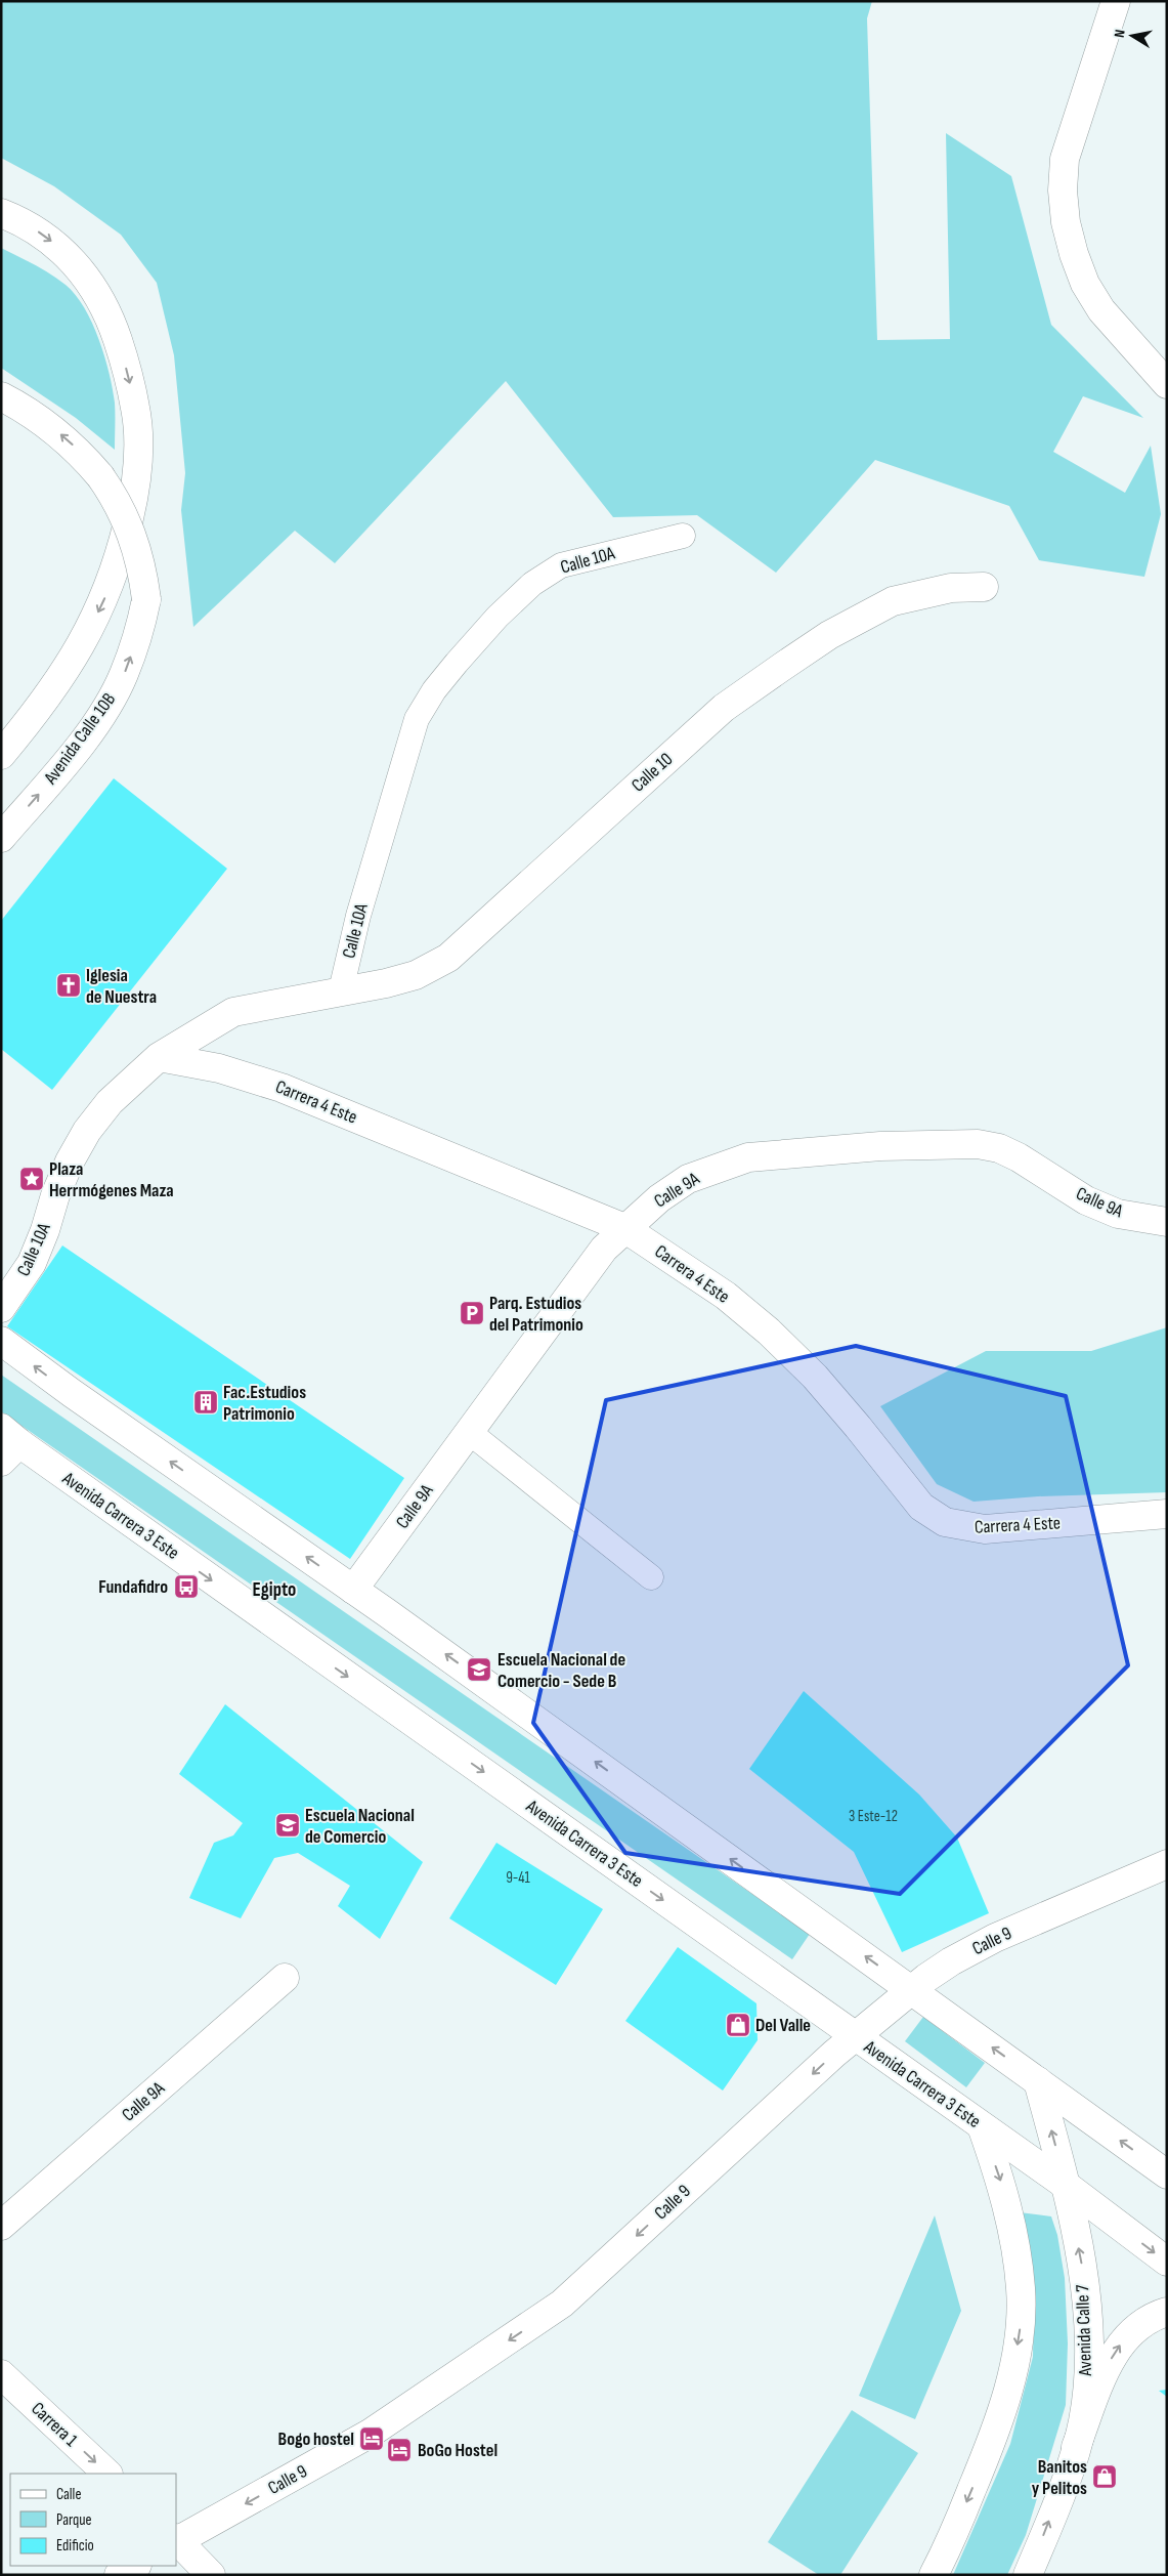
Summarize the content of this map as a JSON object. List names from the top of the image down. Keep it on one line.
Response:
{"streets":{"street":["Calle 10A","Avenida Calle 10B","Calle 10","Carrera 4 Este","Calle 9A","Avenida Carrera 3 Este","Calle 9","Avenida Calle 7","Carrera 1"]},"crossings":[["Calle 10A","Calle 10"],["Calle 10A","Carrera 4 Este"],["Carrera 4 Este","Calle 9A"],["Avenida Carrera 3 Este","Calle 9"],["Avenida Carrera 3 Este","Avenida Calle 7"]],"one_way":["Avenida Calle 10B","Calle 9","Carrera 1"],"districts":["Egipto"],"places":{"church":["Iglesia de Nuestra"],"place":["Plaza Herrmógenes Maza"],"parking":["Parq. Estudios del Patrimonio"],"building":["Fac.Estudios Patrimonio"],"bus stop":["Fundafidro"],"school or university":["Escuela Nacional de Comercio - Sede B","Escuela Nacional de Comercio"],"shop":["Del Valle","Banitos y Pelitos"],"hotel":["Bogo hostel","BoGo Hostel"]},"house_numbers":["3 Este-12","9-41"],"legend":["Calle","Parque","Edificio"],"north":"left"}
